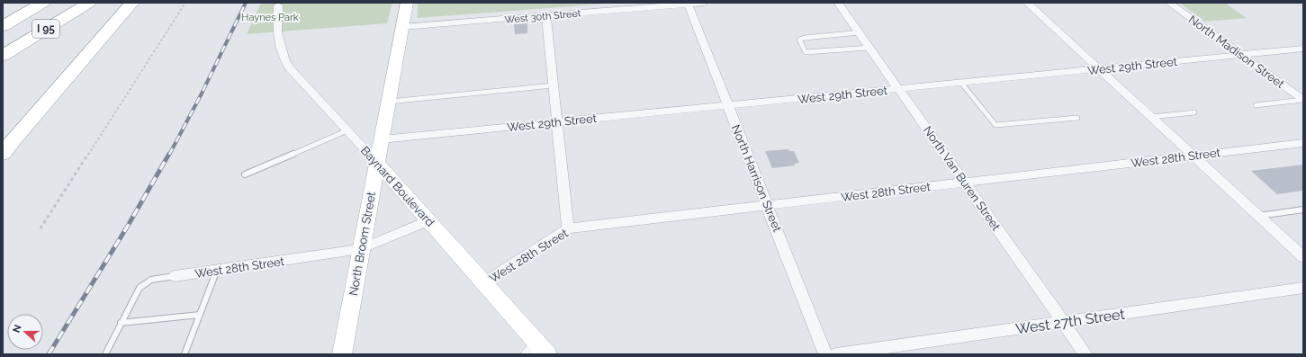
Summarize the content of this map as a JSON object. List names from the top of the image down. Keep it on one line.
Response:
{"streets":{"highway":["I 95"],"street":["West 30th Street","North Madison Street","West 29th Street","West 28th Street","North Harrison Street","North Van Buren Street","Baynard Boulevard","North Broom Street","West 27th Street"]},"crossings":[["West 30th Street","North Harrison Street"],["West 30th Street","North Broom Street"],["North Madison Street","West 29th Street"],["West 29th Street","North Harrison Street"],["West 29th Street","North Van Buren Street"],["West 29th Street","North Broom Street"],["West 28th Street","North Harrison Street"],["West 28th Street","North Van Buren Street"],["West 28th Street","Baynard Boulevard"],["West 28th Street","North Broom Street"],["North Van Buren Street","West 27th Street"],["Baynard Boulevard","North Broom Street"]],"parks":["Haynes Park"],"north":"left"}
